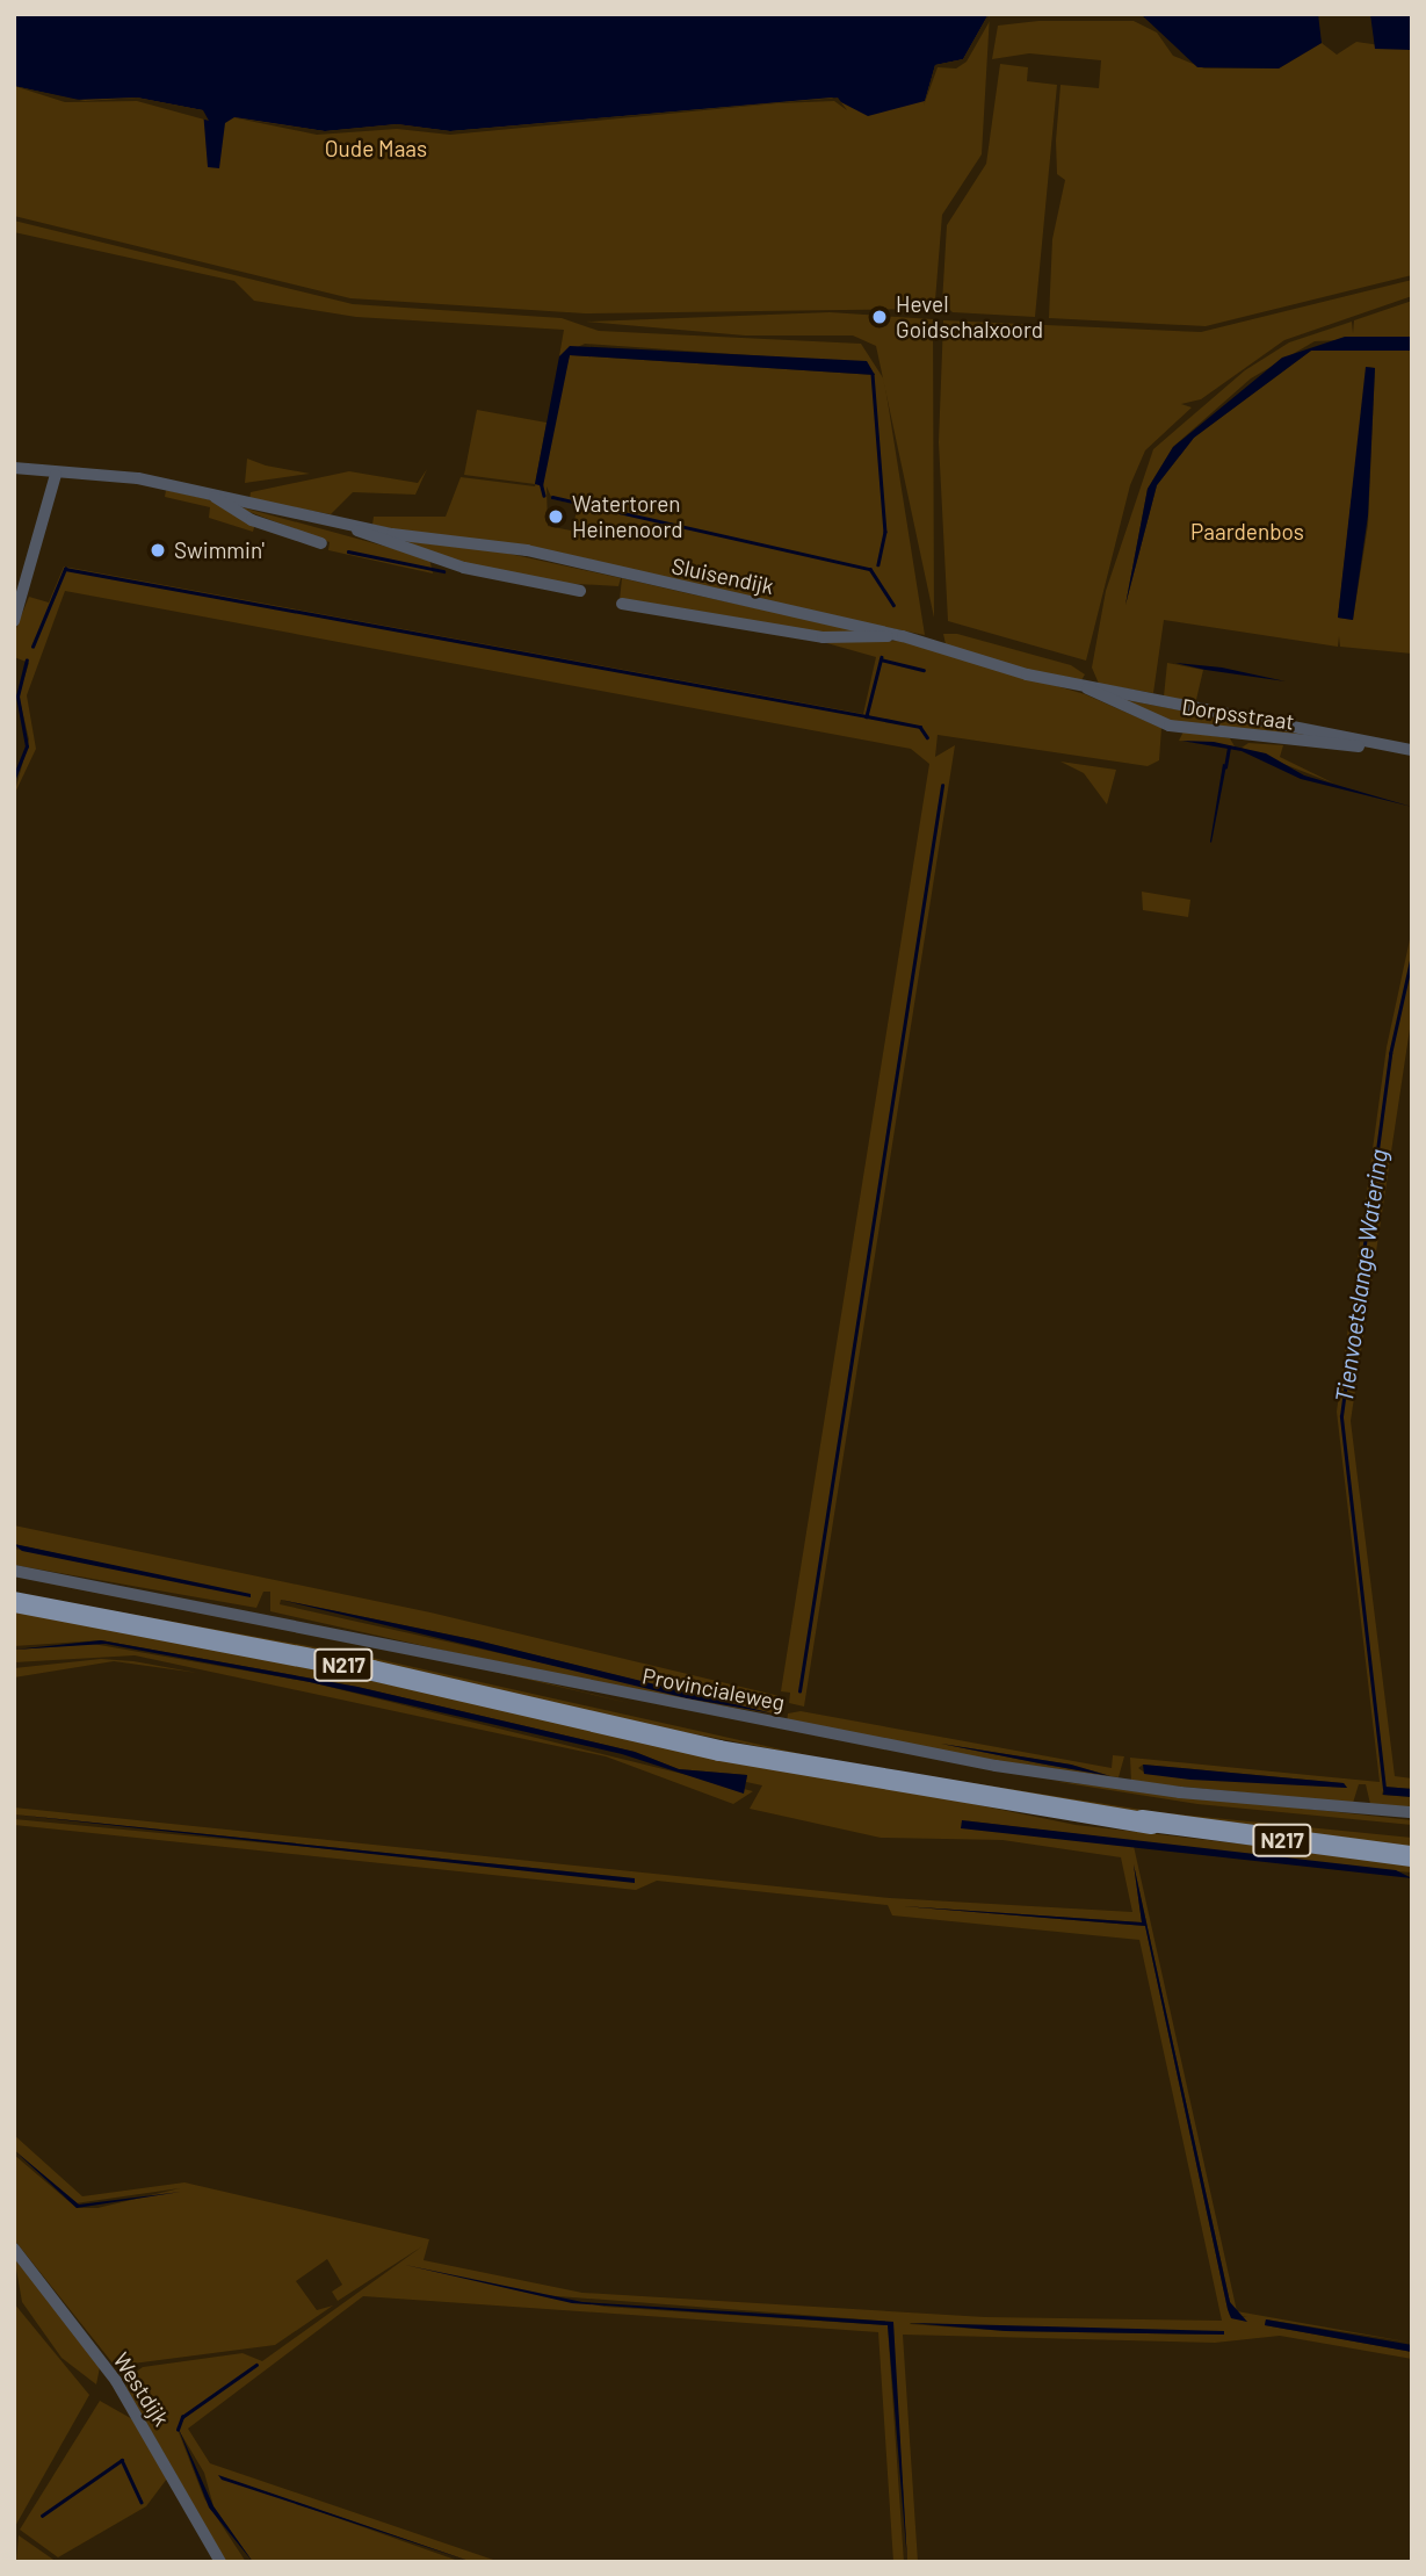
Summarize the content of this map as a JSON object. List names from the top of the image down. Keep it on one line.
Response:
{"streets":{"main road":["N217"],"street":["Sluisendijk","Dorpsstraat","Provincialeweg","Westdijk"]},"crossings":[["Sluisendijk","Dorpsstraat"]],"water":["Tienvoetslange Watering"],"parks":["Oude Maas","Paardenbos"],"places":["Hevel Goidschalxoord","Watertoren Heinenoord","Swimmin'"]}
